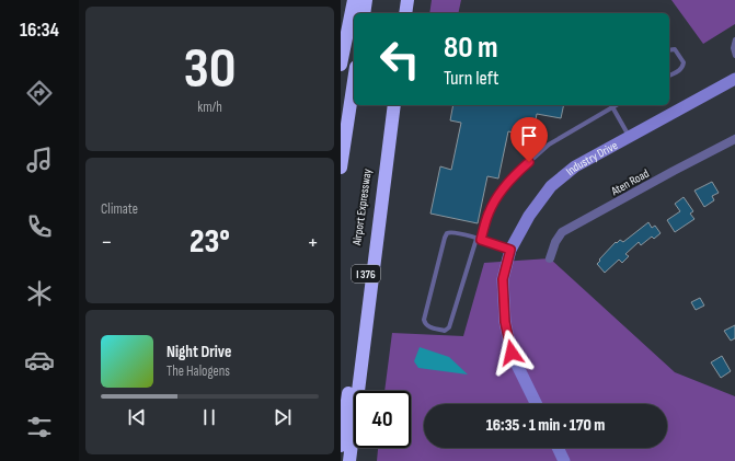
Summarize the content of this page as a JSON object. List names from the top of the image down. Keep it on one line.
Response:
{"streets":{"highway":["Airport Expressway","I 376"],"street":["Industry Drive","Aten Road"]},"page":{"tabs":"16:34","tile":[["30","km/h"],"Climate"],"turn":["80 m","Turn left"],"heat":["−","23°","+"],"song":["Night Drive","The Halogens"],"limit":"40","trip":"16:35 · 1 min · 170 m"}}
